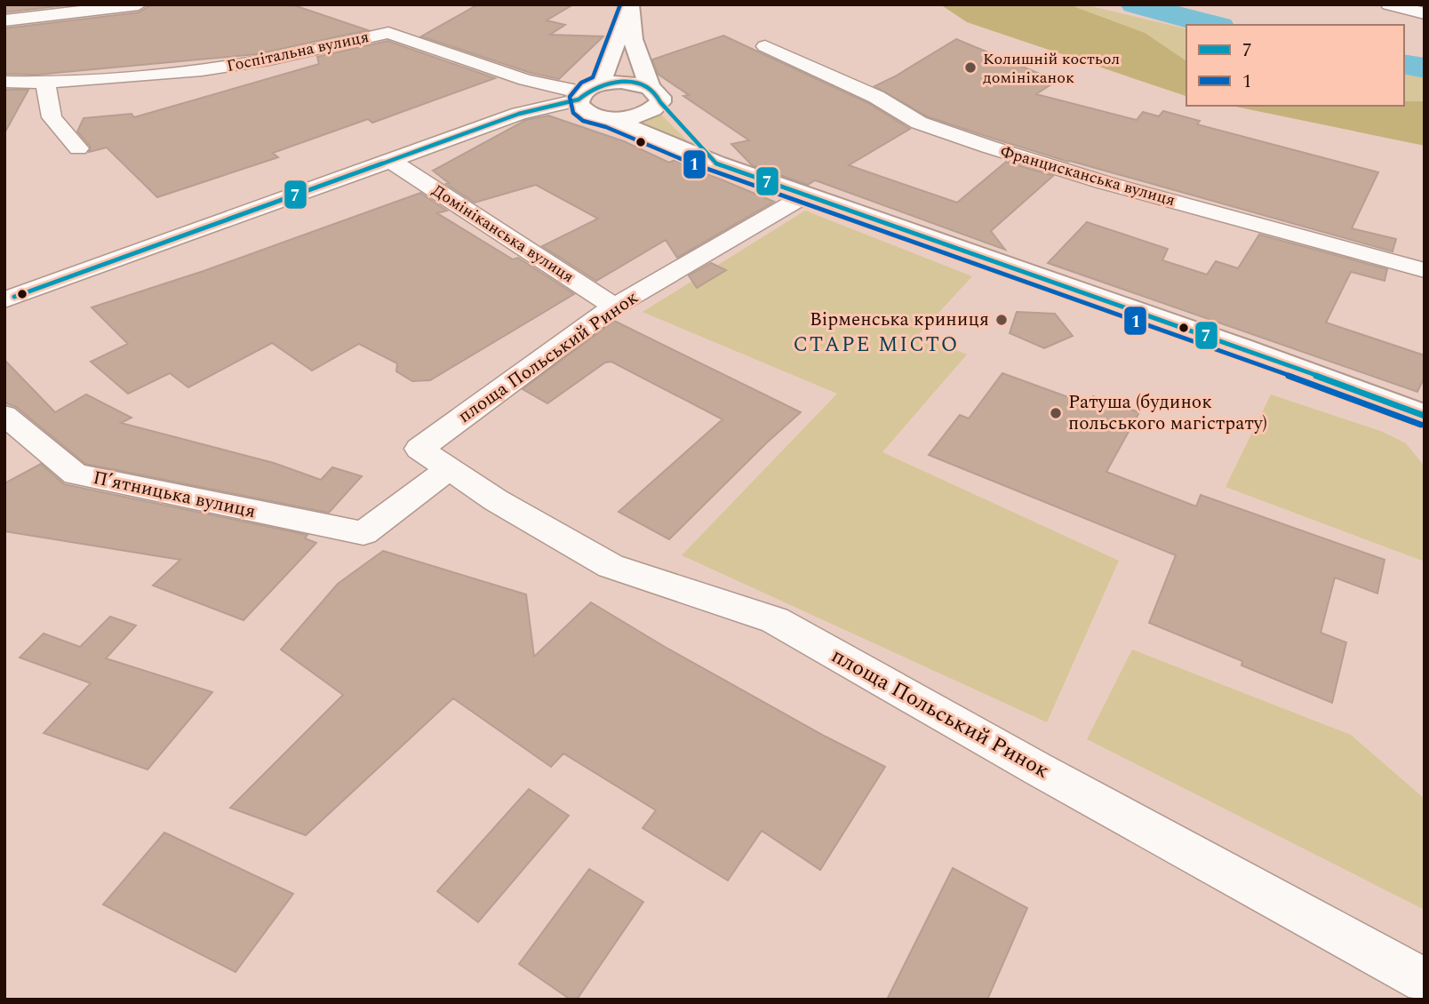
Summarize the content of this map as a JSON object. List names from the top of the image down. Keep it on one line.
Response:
{"streets":{"street":["Госпітальна вулиця","Францисканська вулиця","Домініканська вулиця","площа Польський Ринок","Пʼятницька вулиця"]},"crossings":[["Домініканська вулиця","площа Польський Ринок"],["площа Польський Ринок","Пʼятницька вулиця"]],"districts":["СТАРЕ МІСТО"],"places":["Колишній костьол домініканок","Вірменська криниця","Ратуша (будинок польського магістрату)"],"lines":["transit line 1","transit line 7"],"legend":["7","1"]}
